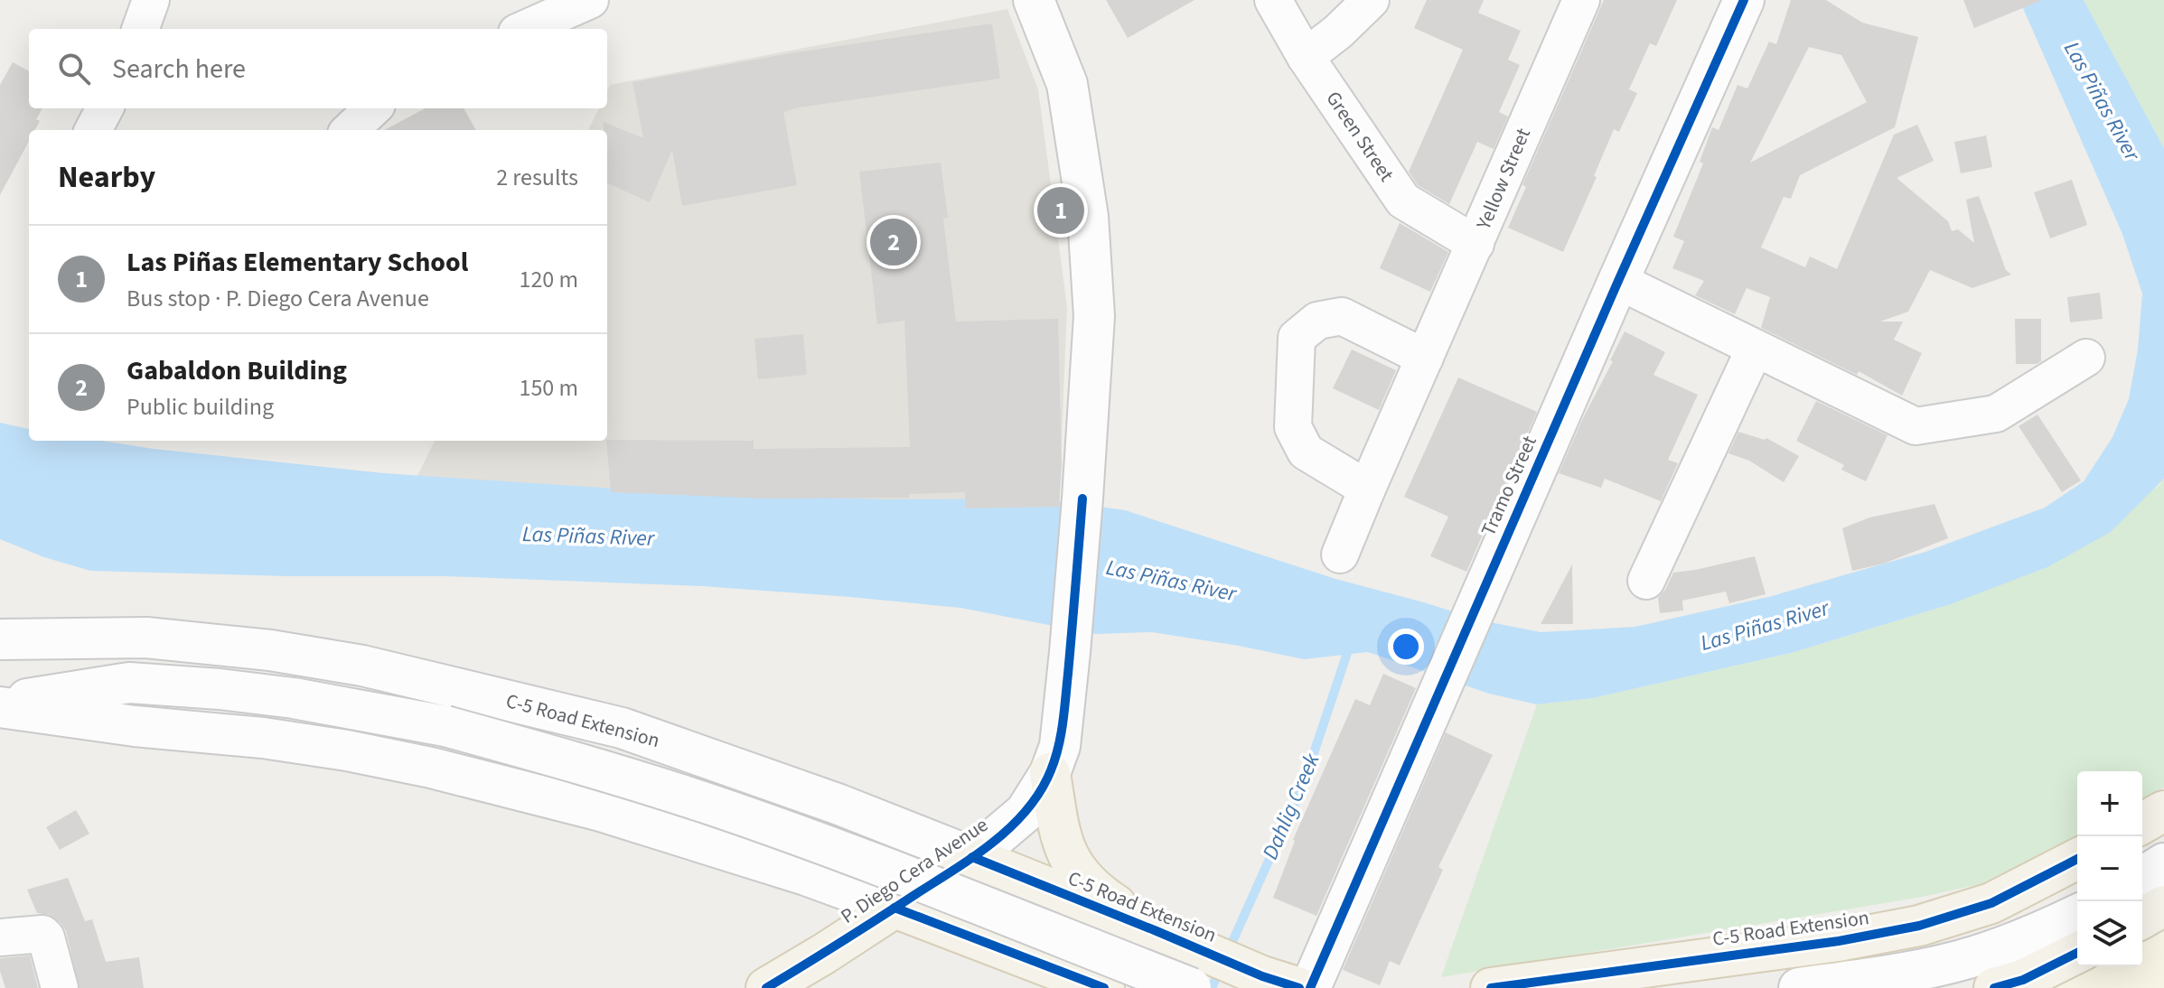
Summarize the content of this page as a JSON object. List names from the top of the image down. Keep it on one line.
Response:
{"streets":{"main road":["Tramo Street","C-5 Road Extension","P. Diego Cera Avenue"],"street":["Green Street","Yellow Street"]},"crossings":[["Green Street","Yellow Street"],["C-5 Road Extension","P. Diego Cera Avenue"]],"water":["Las Piñas River","Dahlig Creek"],"page":{"search":"Search here","heading":["Nearby","2 results"],"pins":["1","2"],"list":[{"mark":"1","name":"Las Piñas Elementary School","note":"Bus stop · P. Diego Cera Avenue","value":"120 m"},{"mark":"2","name":"Gabaldon Building","note":"Public building","value":"150 m"}],"map_buttons":["+","−"]}}
